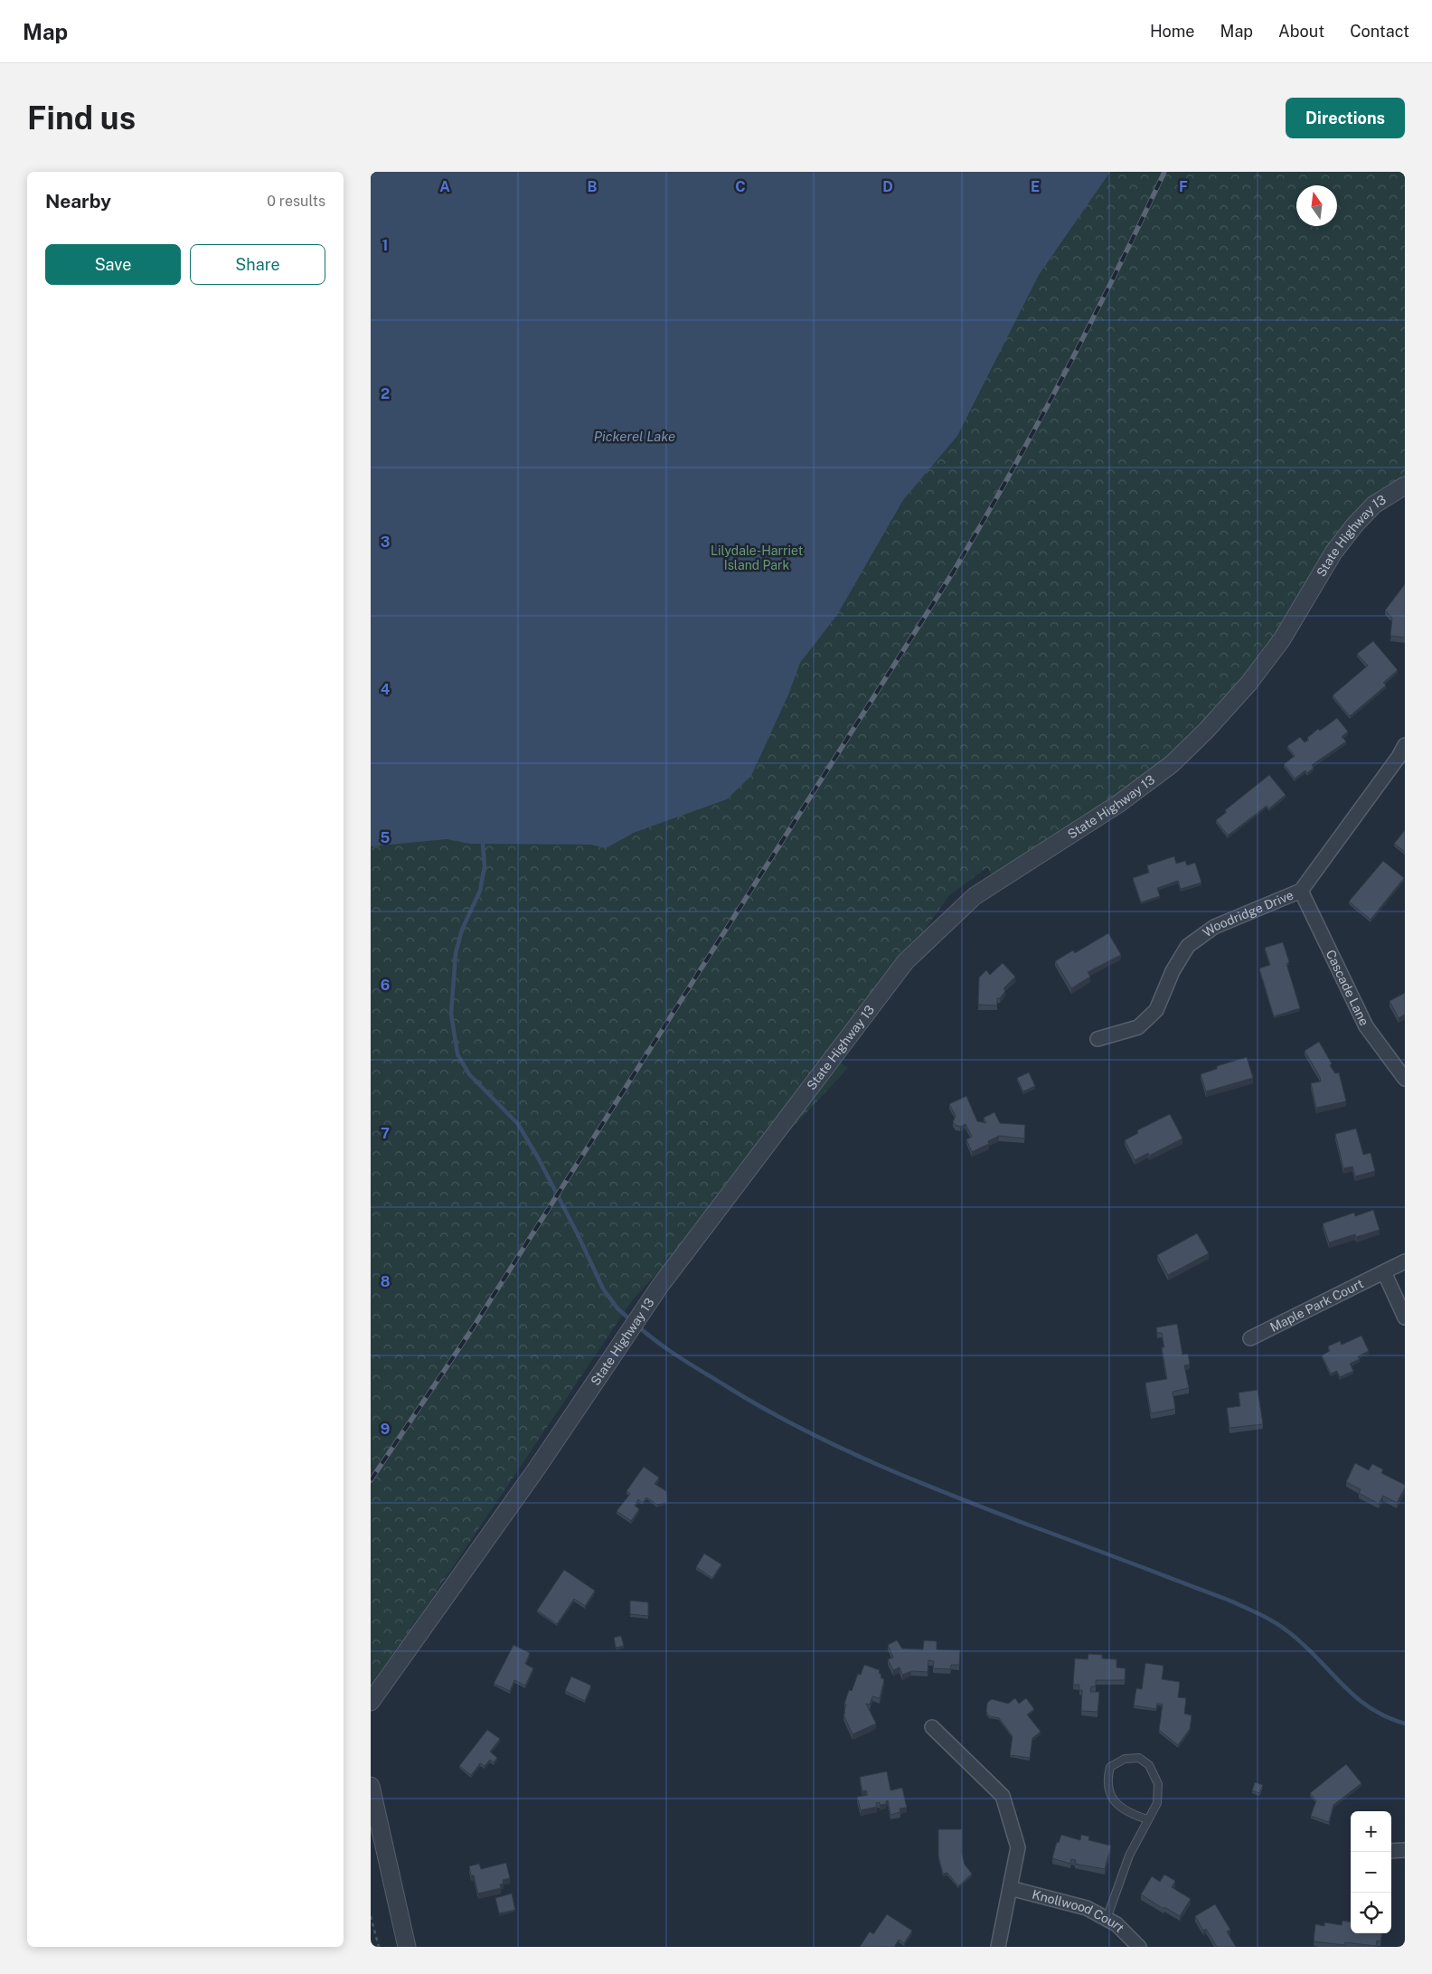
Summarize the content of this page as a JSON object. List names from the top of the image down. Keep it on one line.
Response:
{"streets":{"street":["State Highway 13","Woodridge Drive","Cascade Lane","Maple Park Court","Knollwood Court"]},"crossings":[["Woodridge Drive","Cascade Lane"]],"water":["Pickerel Lake"],"parks":["Lilydale-Harriet Island Park"],"north":"top","page":{"header":"Map","nav":["Home","Map","About","Contact"],"buttons":["Directions",["Save","Share"]],"title":"Find us","heading":["Nearby","0 results"],"map_buttons":["+","−"]},"grid":{"columns":["A","B","C","D","E","F"],"rows":["1","2","3","4","5","6","7","8","9"]}}
